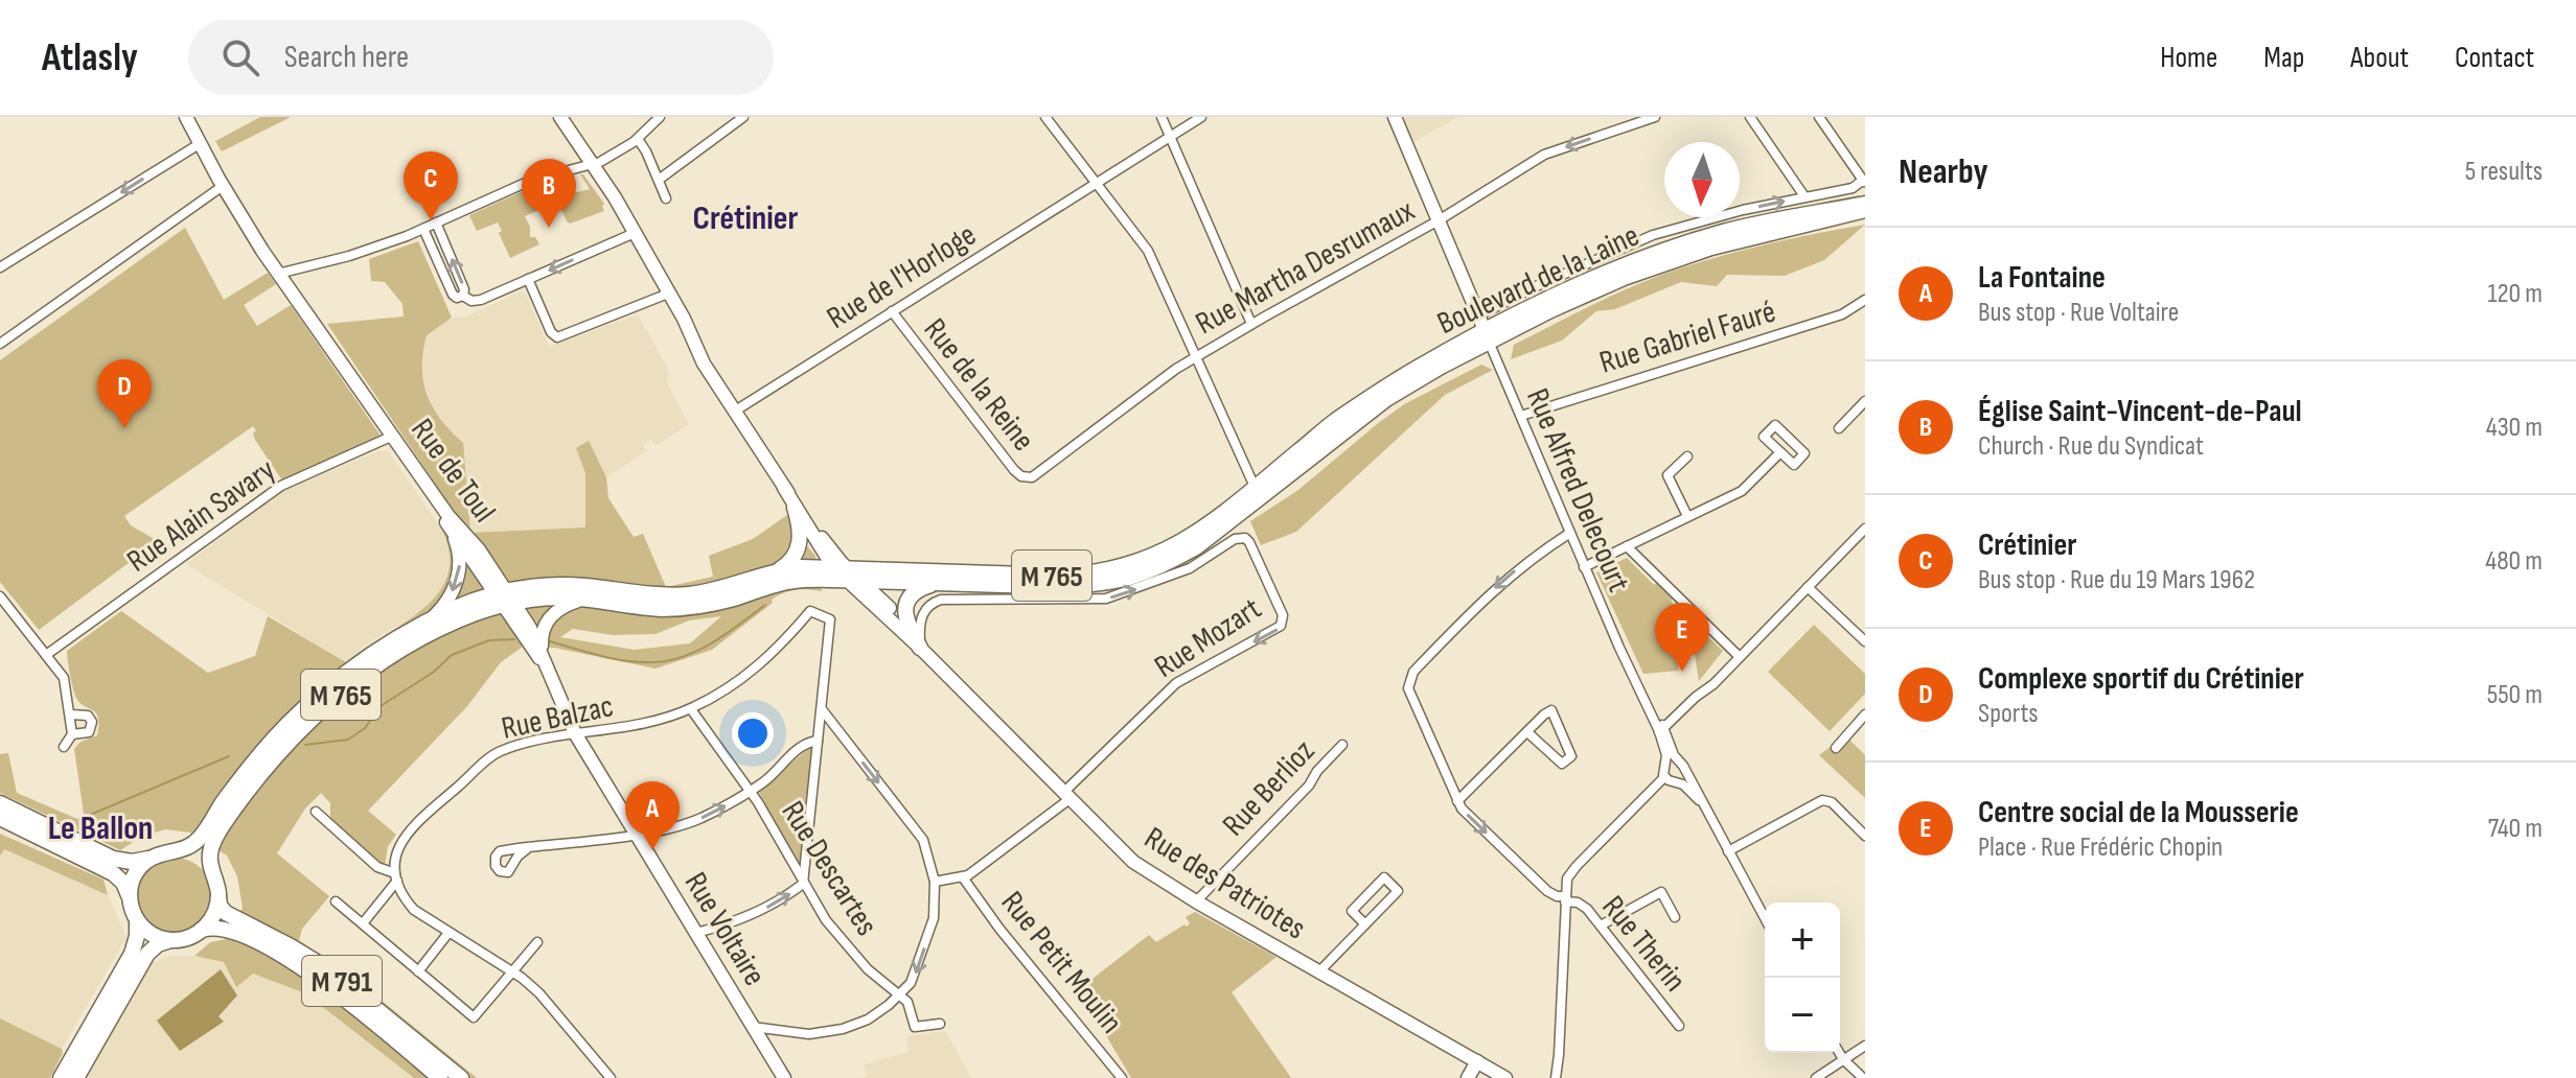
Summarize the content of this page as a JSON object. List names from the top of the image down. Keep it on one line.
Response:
{"streets":{"main road":["Boulevard de la Laine","M 765","M 791"],"street":["Rue Martha Desrumaux","Rue de l'Horloge","Rue Gabriel Fauré","Rue de la Reine","Rue de Toul","Rue Alfred Delecourt","Rue Alain Savary","Rue Mozart","Rue Balzac","Rue Berlioz","Rue Descartes","Rue des Patriotes","Rue Voltaire","Rue Therin","Rue Petit Moulin"]},"crossings":[["Rue Martha Desrumaux","Rue de la Reine"],["Rue de l'Horloge","Rue de la Reine"],["Rue de l'Horloge","Rue des Patriotes"],["Boulevard de la Laine","Rue Alfred Delecourt"],["Boulevard de la Laine","M 765"],["Rue Gabriel Fauré","Rue Alfred Delecourt"],["Rue de Toul","Rue Alain Savary"],["Rue de Toul","M 765"],["Rue de Toul","Rue Voltaire"],["Rue Alfred Delecourt","Rue Therin"],["M 765","Rue des Patriotes"],["M 765","Rue Voltaire"],["M 765","M 791"],["Rue Mozart","Rue des Patriotes"],["Rue Balzac","Rue Descartes"],["Rue Balzac","Rue Voltaire"],["Rue Berlioz","Rue des Patriotes"]],"one_way":["Rue Martha Desrumaux"],"districts":["Crétinier","Le Ballon"],"north":"bottom","page":{"header":"Atlasly","search":"Search here","nav":["Home","Map","About","Contact"],"heading":["Nearby","5 results"],"pins":["C","B","D","E","A"],"list":[{"mark":"A","name":"La Fontaine","note":"Bus stop · Rue Voltaire","value":"120 m"},{"mark":"B","name":"Église Saint-Vincent-de-Paul","note":"Church · Rue du Syndicat","value":"430 m"},{"mark":"C","name":"Crétinier","note":"Bus stop · Rue du 19 Mars 1962","value":"480 m"},{"mark":"D","name":"Complexe sportif du Crétinier","note":"Sports","value":"550 m"},{"mark":"E","name":"Centre social de la Mousserie","note":"Place · Rue Frédéric Chopin","value":"740 m"}],"map_buttons":["+","−"]}}
